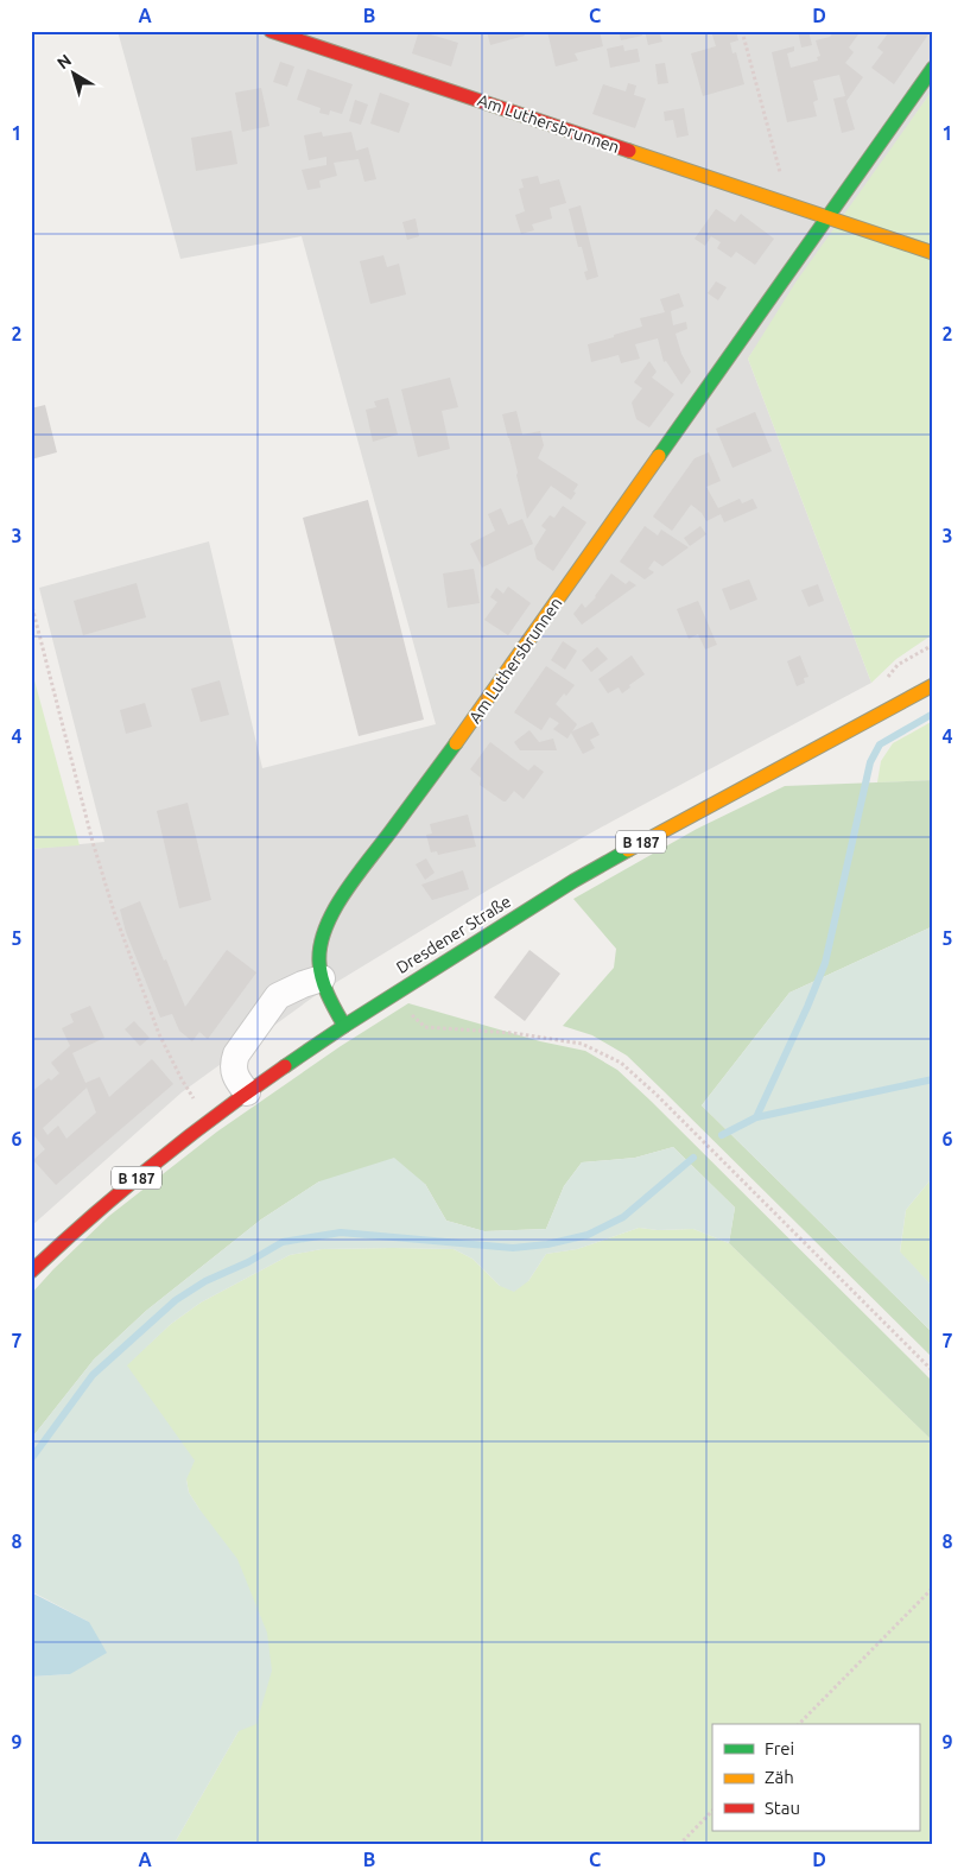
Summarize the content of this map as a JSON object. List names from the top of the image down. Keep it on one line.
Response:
{"streets":{"street":["Am Luthersbrunnen","B 187","Dresdener Straße"]},"crossings":[["Am Luthersbrunnen","Dresdener Straße"]],"legend":["Frei","Zäh","Stau"],"north":"top left","grid":{"columns":["A","B","C","D"],"rows":["1","2","3","4","5","6","7","8","9"]}}
